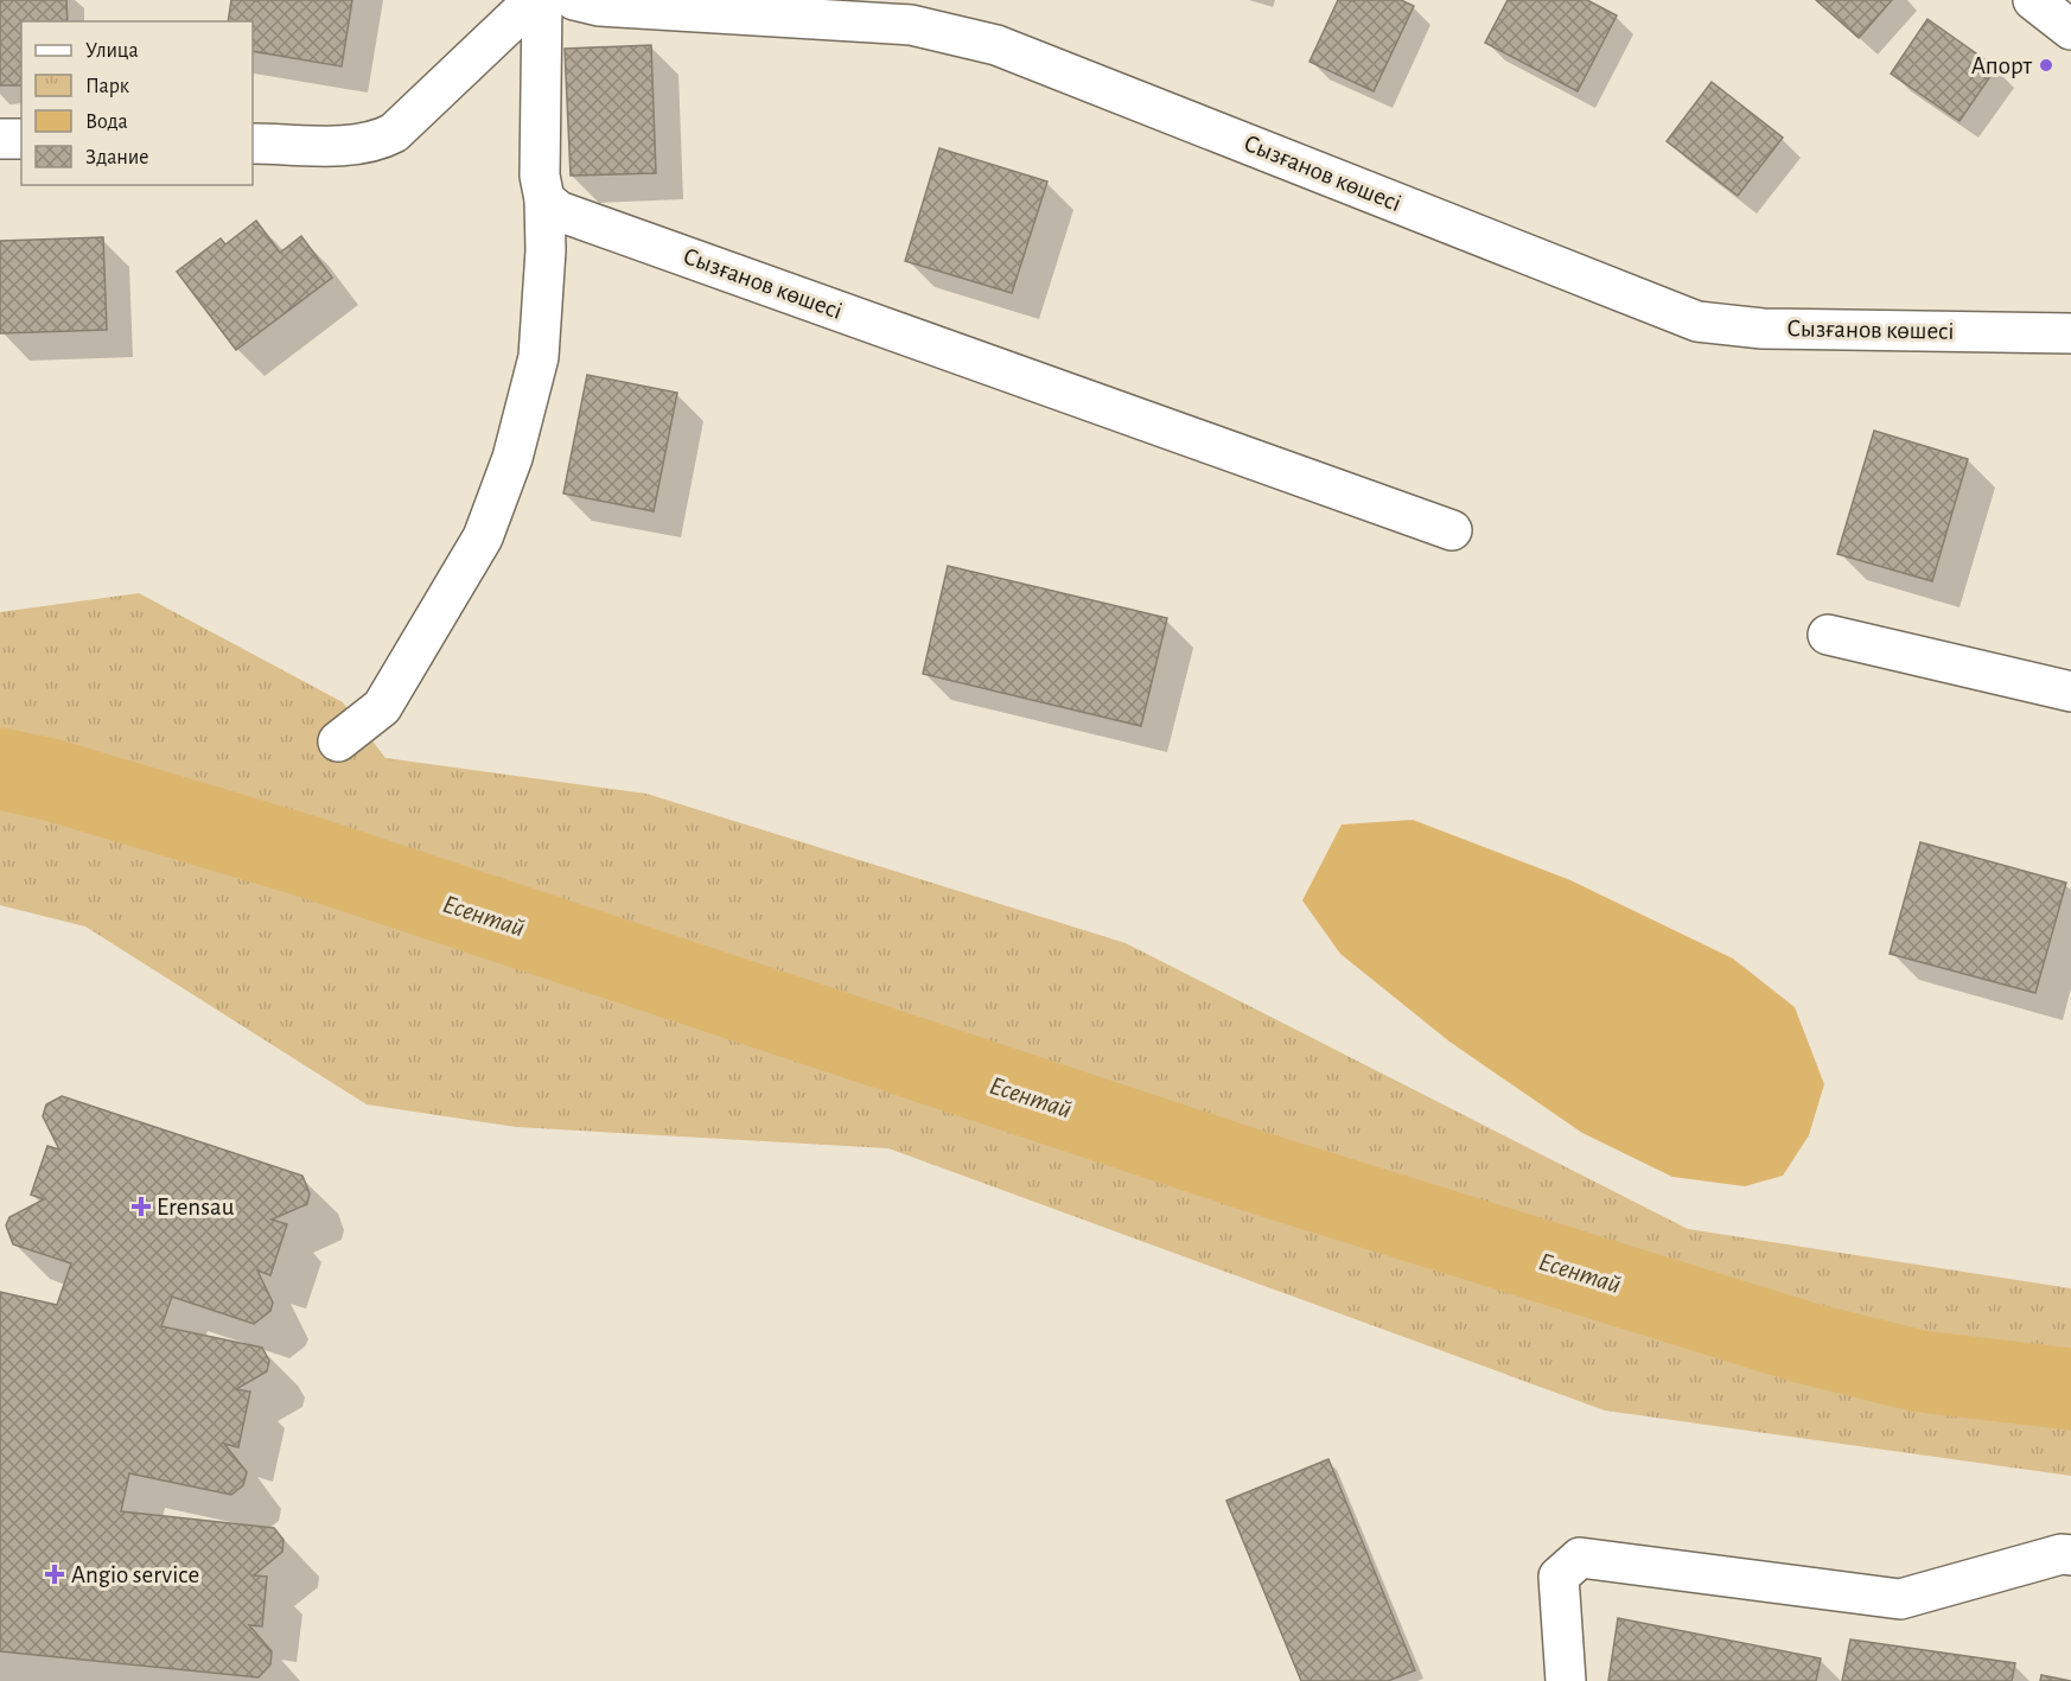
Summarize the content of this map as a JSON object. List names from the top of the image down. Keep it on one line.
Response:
{"streets":{"street":["Сызғанов көшесі"]},"water":["Есентай"],"places":{"other":["Апорт"],"health":["Erensau","Angio service"]},"legend":["Улица","Парк","Вода","Здание"]}
